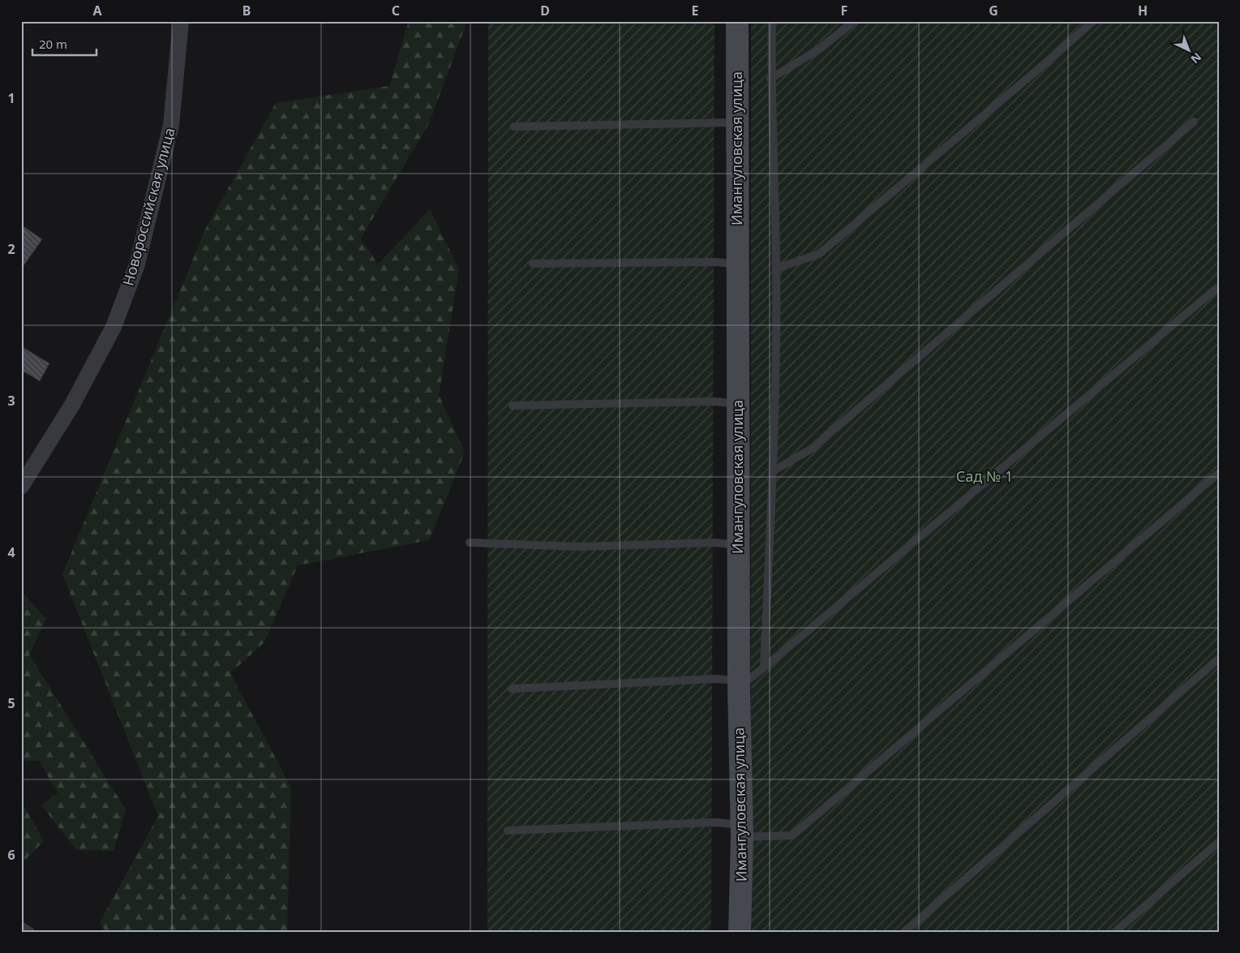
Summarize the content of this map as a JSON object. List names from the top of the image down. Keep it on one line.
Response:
{"streets":{"street":["Имангуловская улица","Новороссийская улица"]},"parks":["Сад № 1"],"scale_bar":"20 m","north":"bottom right","grid":{"columns":["A","B","C","D","E","F","G","H"],"rows":["1","2","3","4","5","6"]}}
